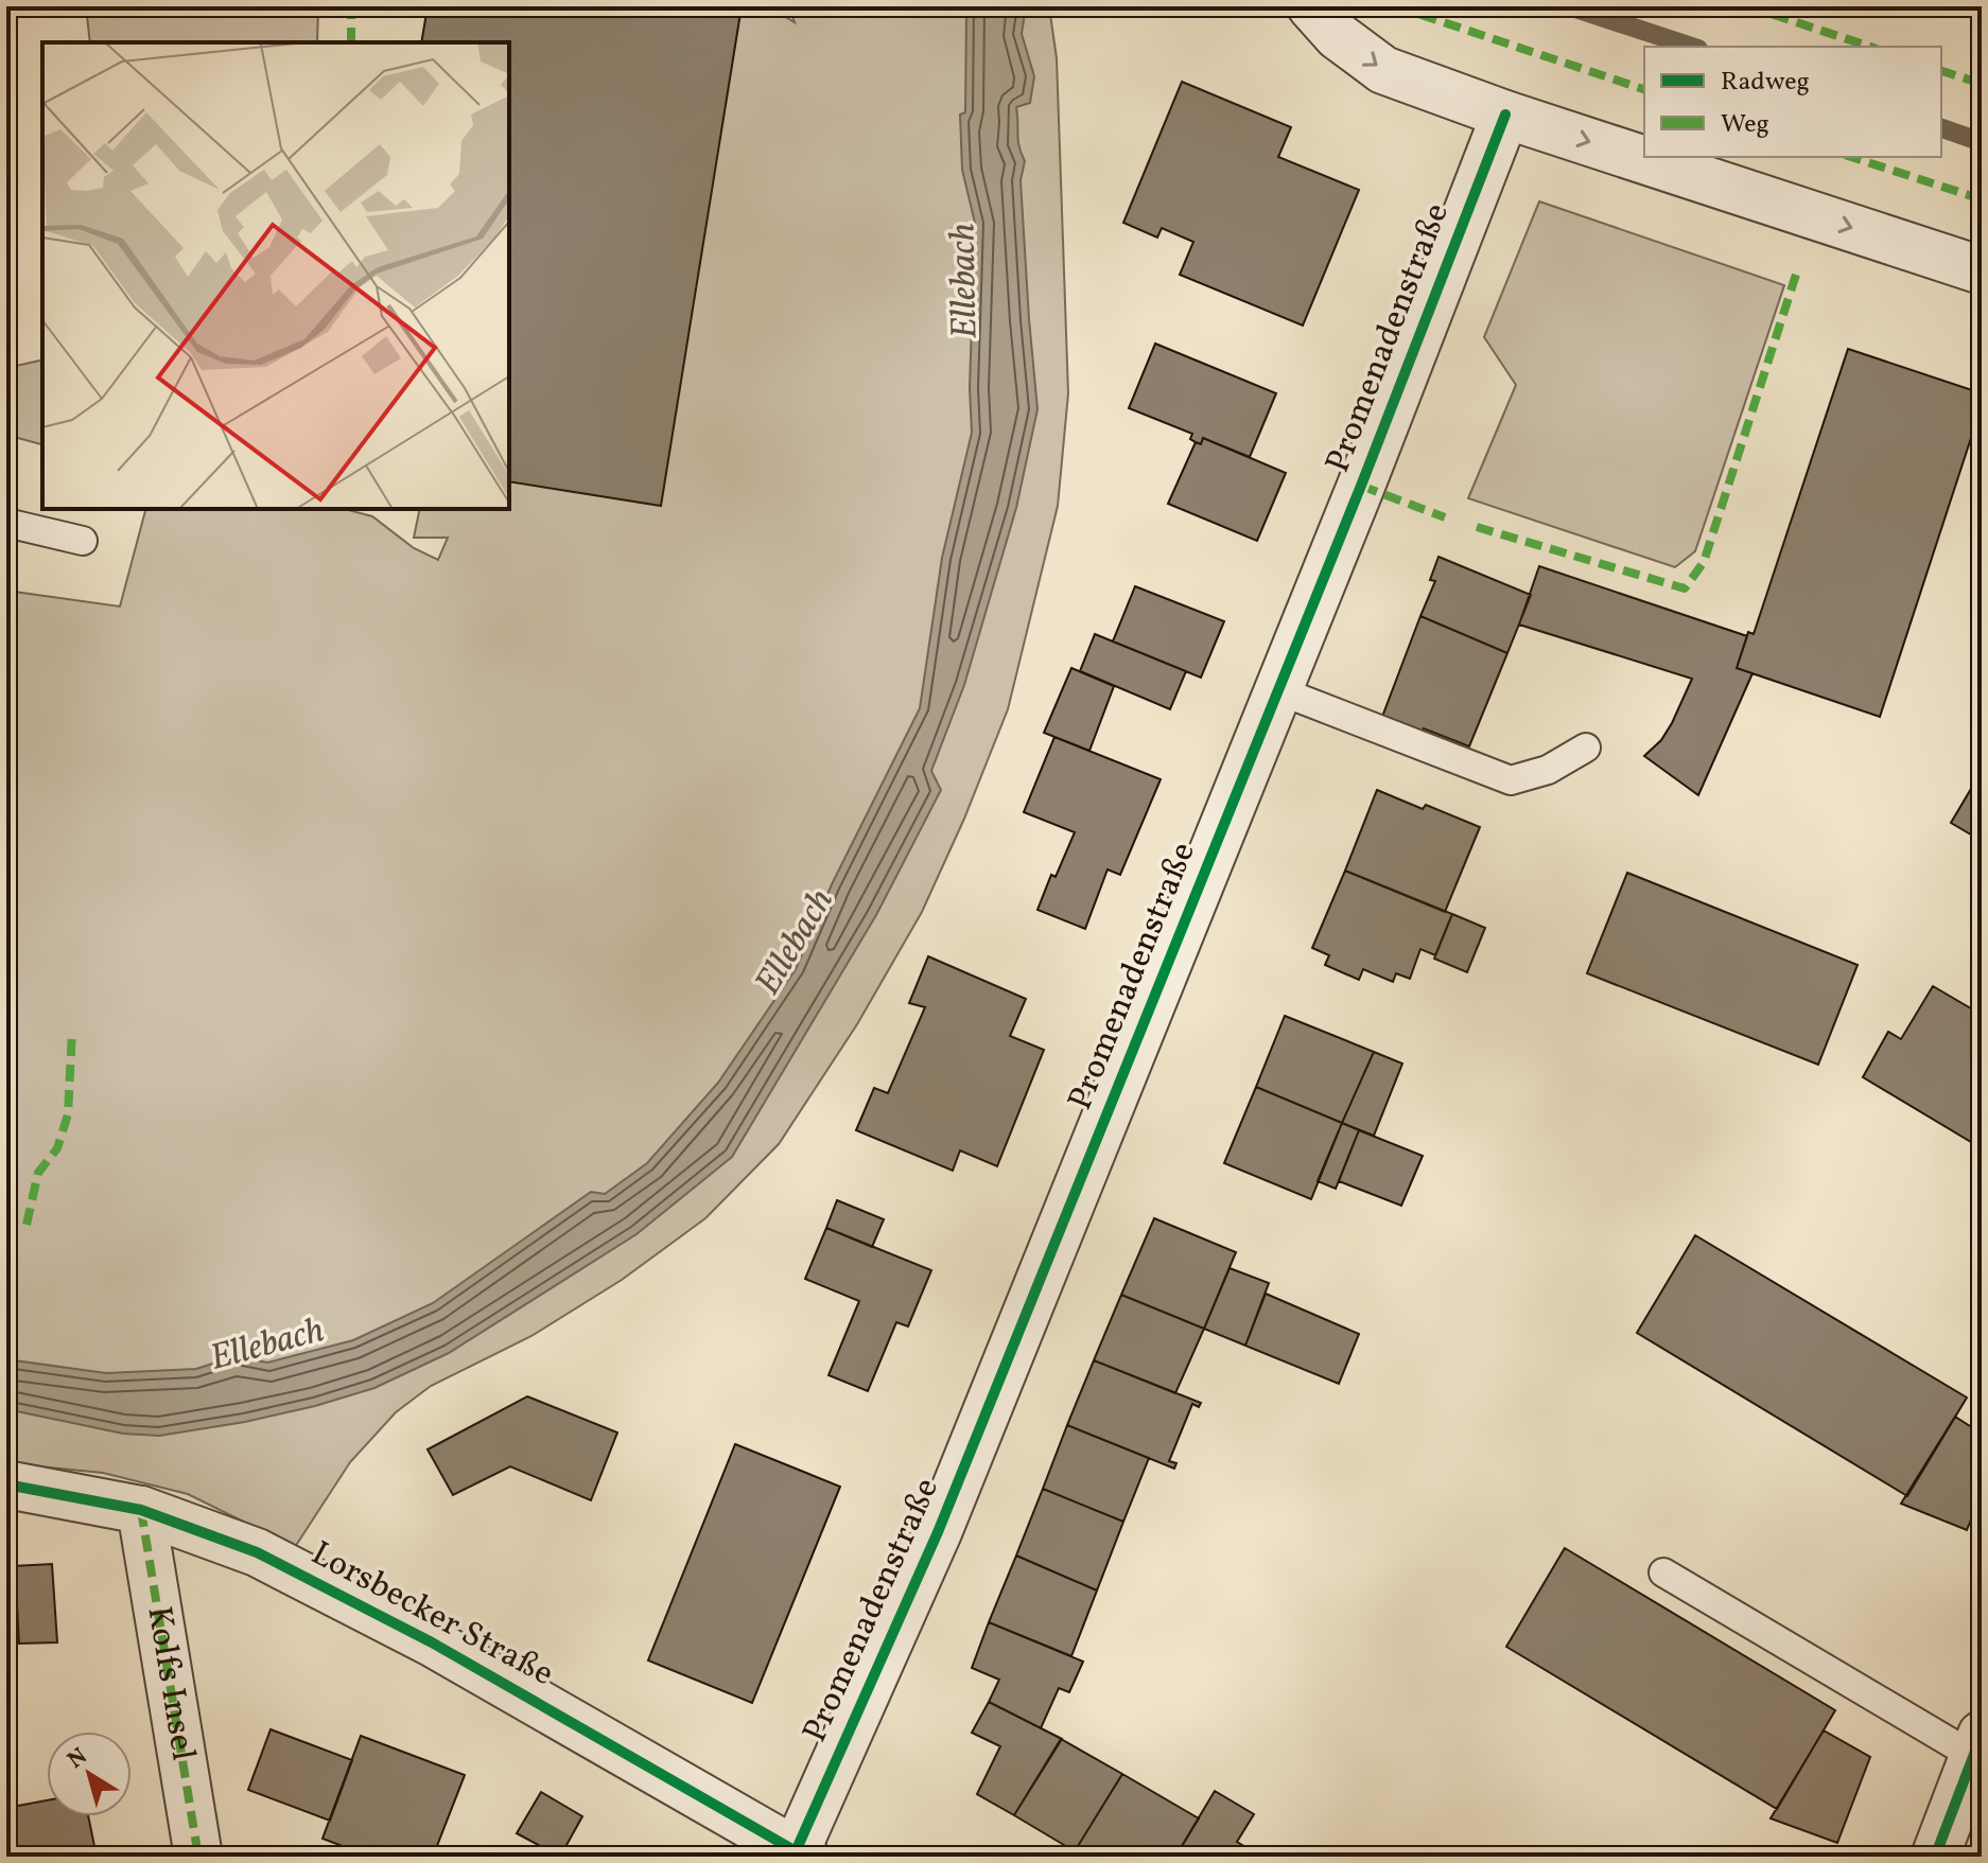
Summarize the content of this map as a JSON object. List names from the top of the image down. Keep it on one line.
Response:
{"streets":{"street":["Promenadenstraße","Lorsbecker Straße","Kolfs Insel"]},"crossings":[["Promenadenstraße","Lorsbecker Straße"],["Lorsbecker Straße","Kolfs Insel"]],"water":["Ellebach"],"legend":["Radweg","Weg"],"north":"top left"}
